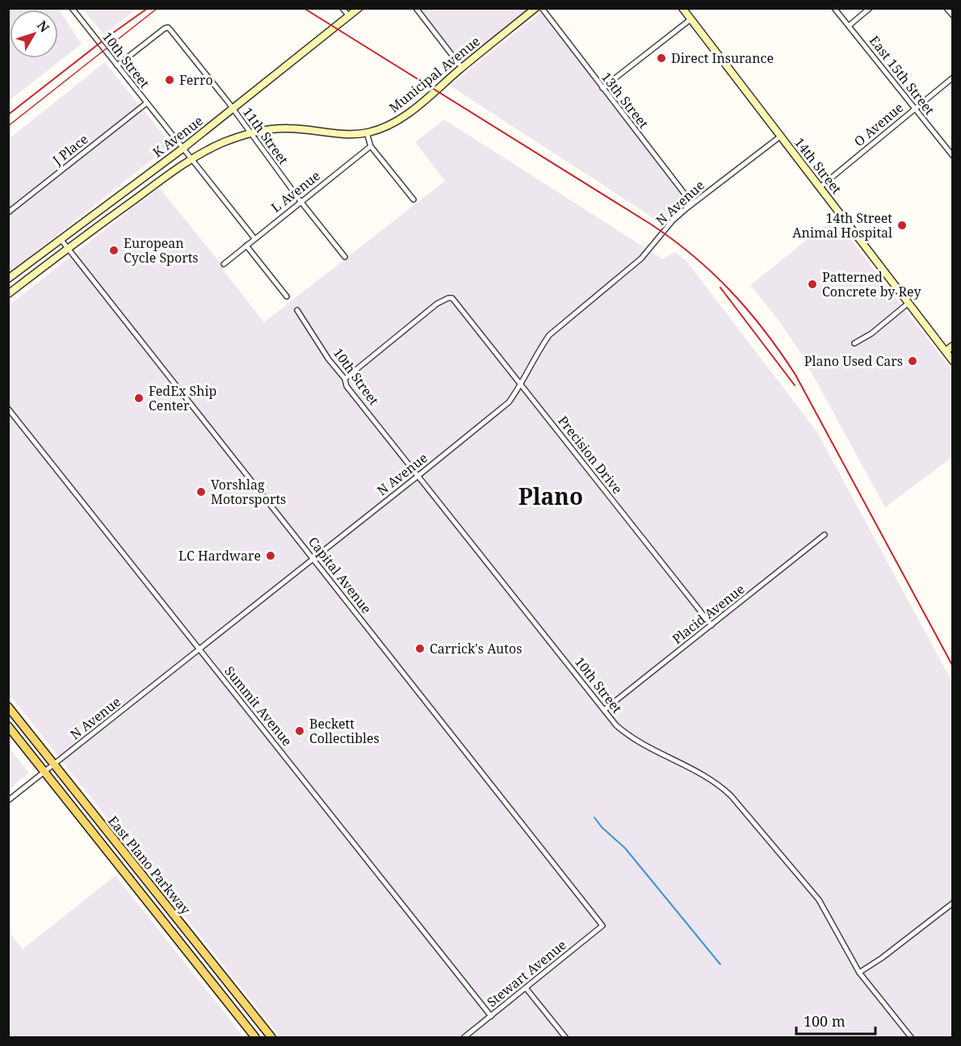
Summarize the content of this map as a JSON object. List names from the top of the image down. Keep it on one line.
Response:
{"streets":{"main road":["Municipal Avenue","K Avenue","14th Street","East Plano Parkway"],"street":["10th Street","East 15th Street","13th Street","O Avenue","11th Street","J Place","L Avenue","N Avenue","Precision Drive","Capital Avenue","Placid Avenue","Summit Avenue","Stewart Avenue"]},"crossings":[["10th Street","11th Street"],["10th Street","K Avenue"],["10th Street","J Place"],["10th Street","L Avenue"],["10th Street","N Avenue"],["10th Street","Precision Drive"],["10th Street","Placid Avenue"],["Municipal Avenue","11th Street"],["Municipal Avenue","K Avenue"],["East 15th Street","O Avenue"],["13th Street","N Avenue"],["O Avenue","14th Street"],["11th Street","K Avenue"],["11th Street","L Avenue"],["K Avenue","Capital Avenue"],["14th Street","N Avenue"],["N Avenue","Precision Drive"],["N Avenue","Capital Avenue"],["N Avenue","Summit Avenue"],["N Avenue","East Plano Parkway"],["Precision Drive","Placid Avenue"],["Capital Avenue","Stewart Avenue"],["Summit Avenue","Stewart Avenue"]],"districts":["Plano"],"places":["Direct Insurance","Ferro","14th Street Animal Hospital","European Cycle Sports","Patterned Concrete by Rey","Plano Used Cars","FedEx Ship Center","Vorshlag Motorsports","LC Hardware","Carrick's Autos","Beckett Collectibles"],"scale_bar":"100 m","north":"top right"}
